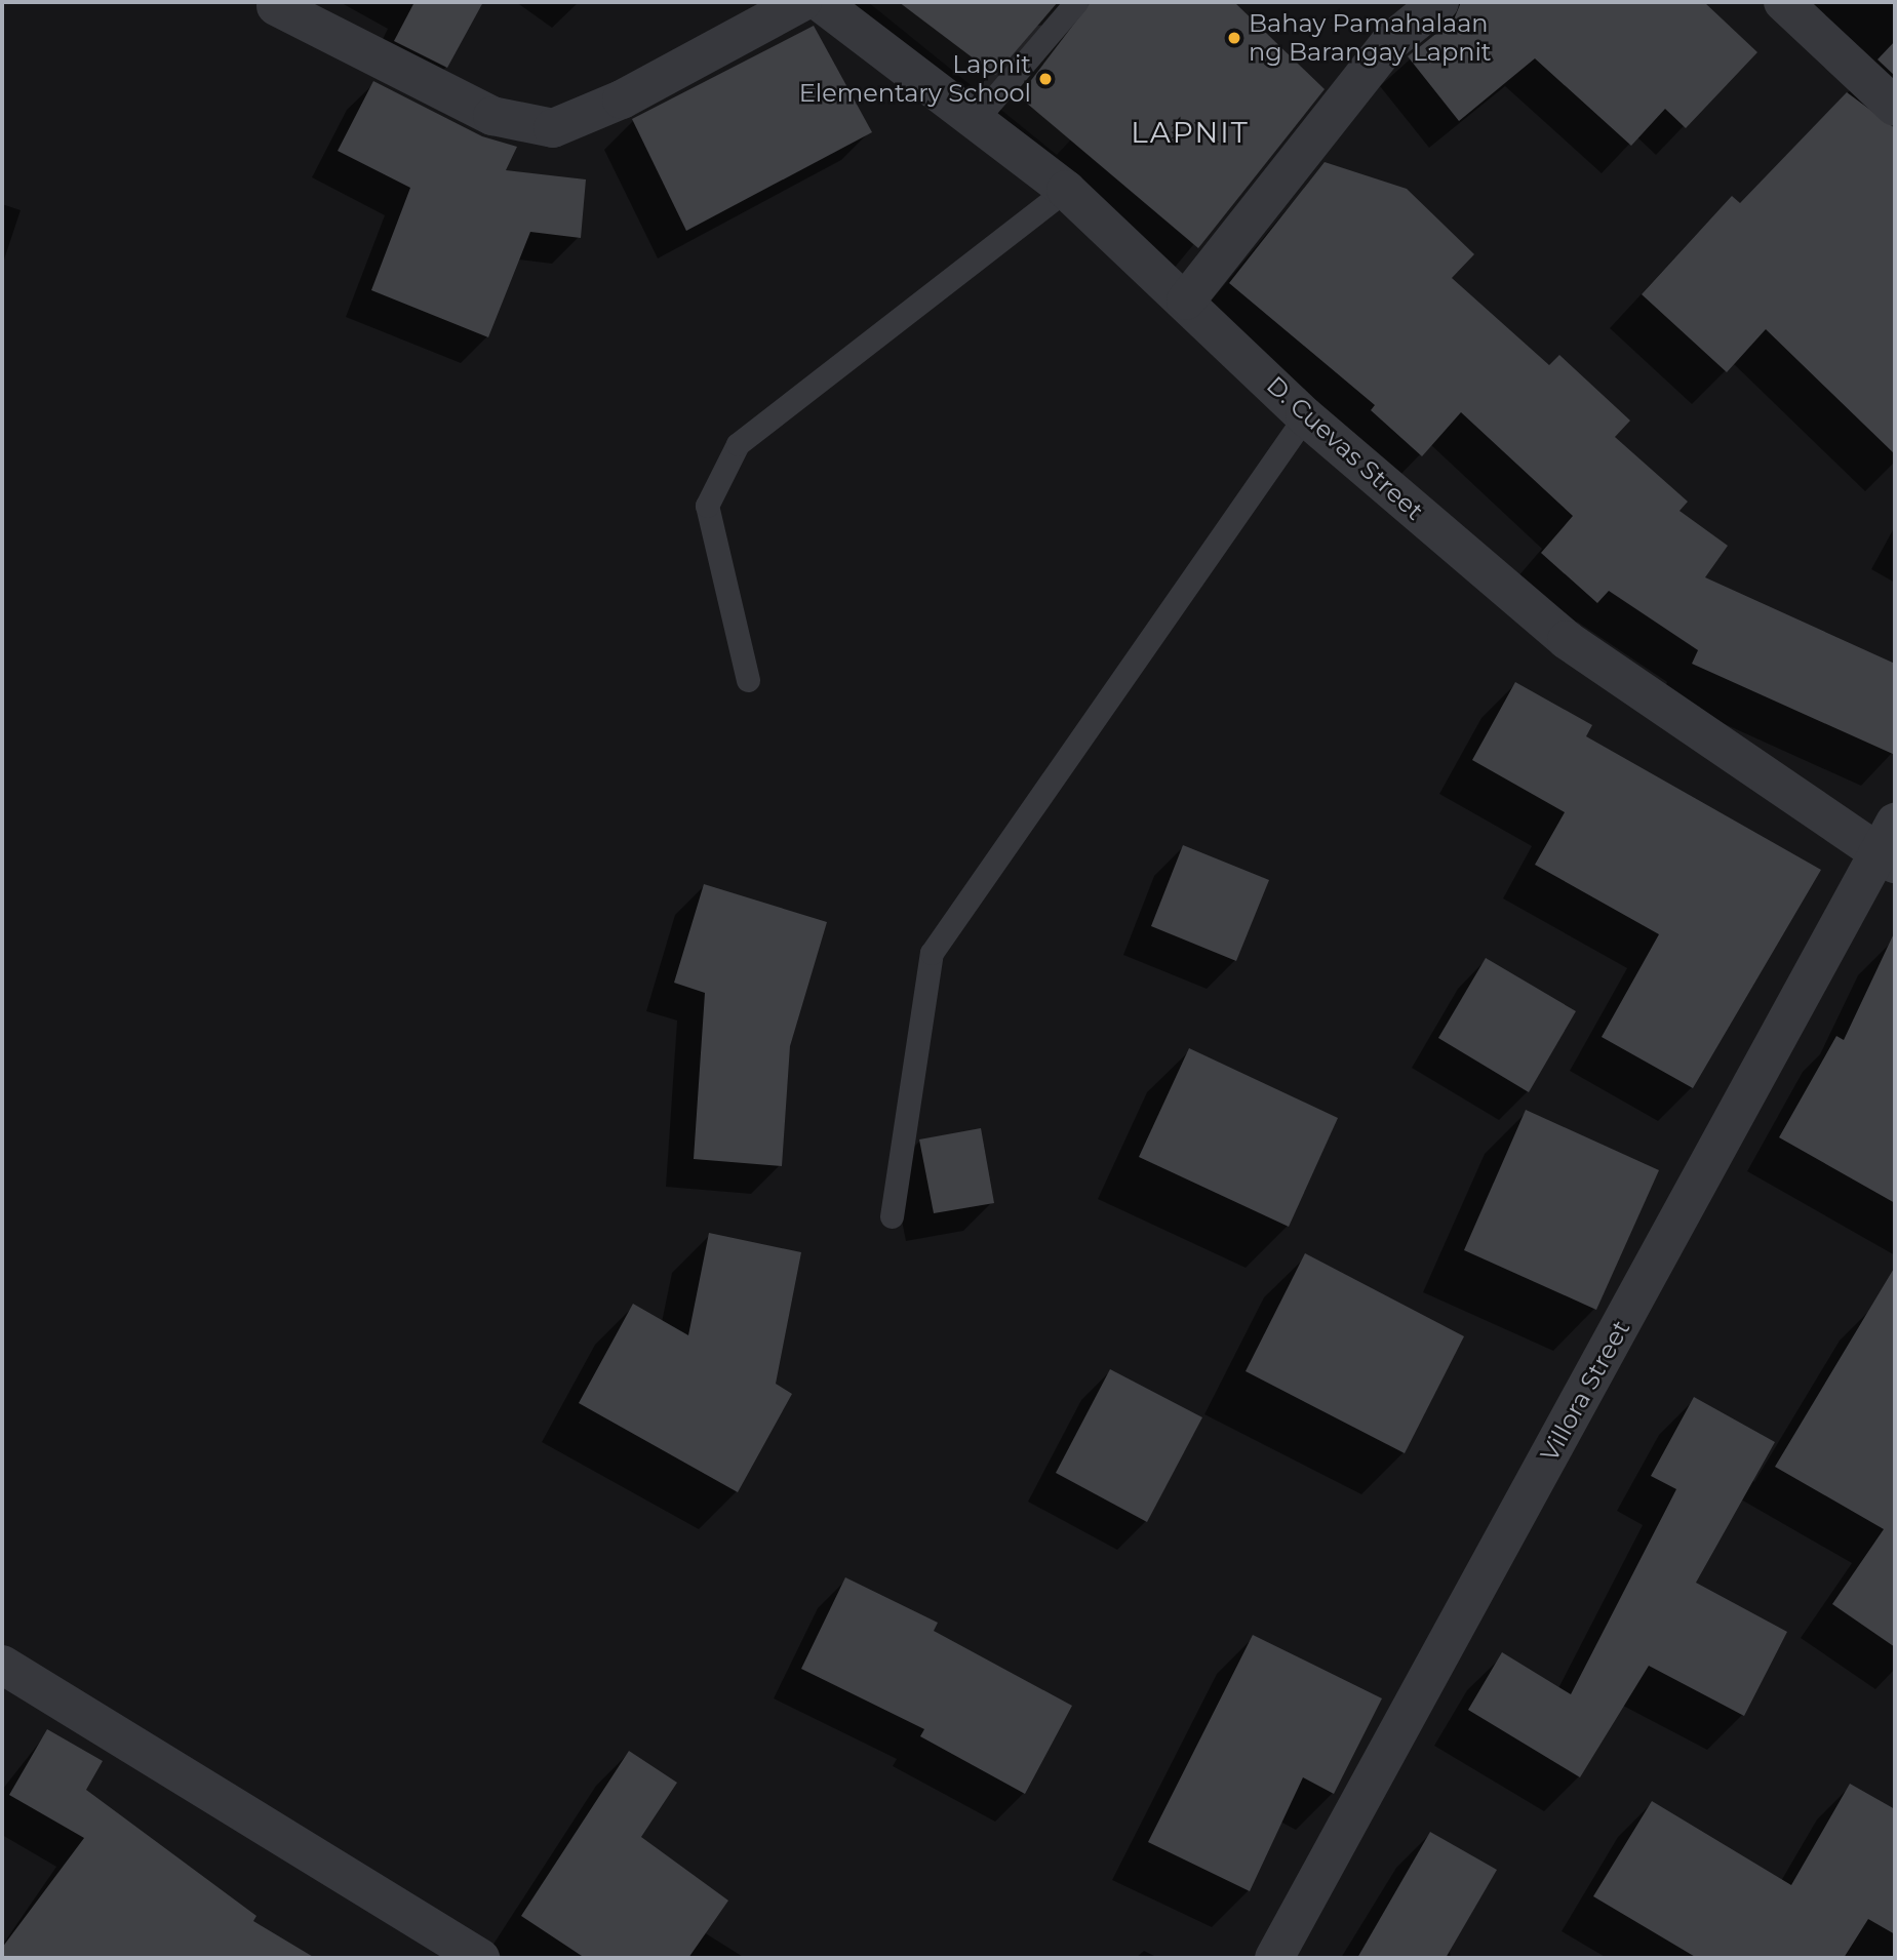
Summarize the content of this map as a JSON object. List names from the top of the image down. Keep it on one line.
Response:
{"streets":{"street":["D. Cuevas Street","Villora Street"]},"crossings":[["D. Cuevas Street","Villora Street"]],"districts":["LAPNIT"],"places":["Bahay Pamahalaan ng Barangay Lapnit","Lapnit Elementary School"]}
